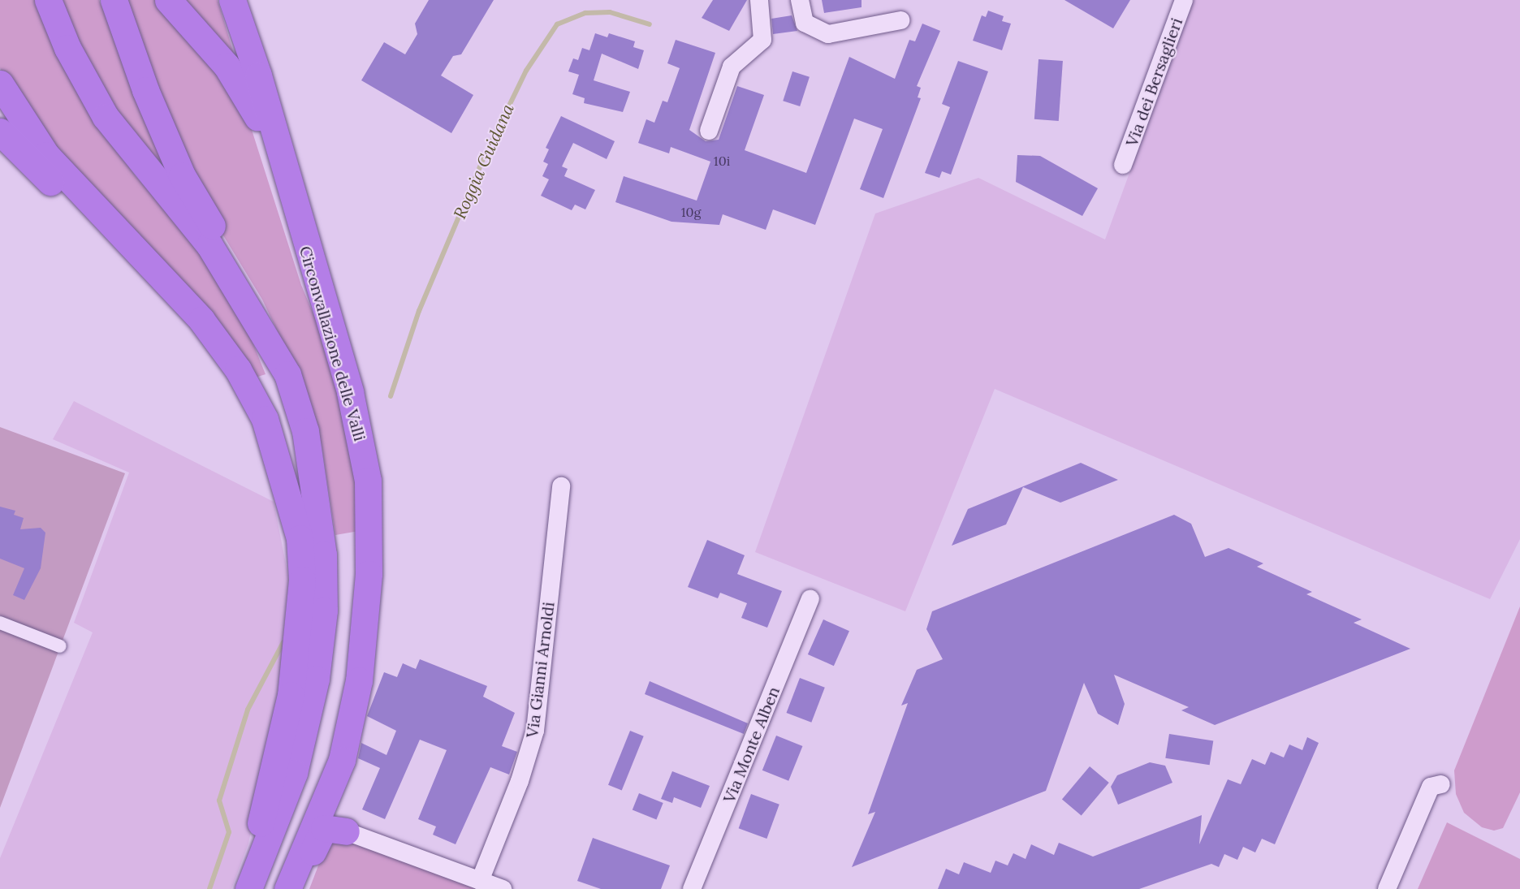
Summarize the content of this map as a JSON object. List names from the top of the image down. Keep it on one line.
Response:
{"streets":{"highway":["Circonvallazione delle Valli"],"street":["Via dei Bersaglieri","Via Gianni Arnoldi","Via Monte Alben"]},"water":["Roggia Guidana"],"house_numbers":["10i","10g"]}
